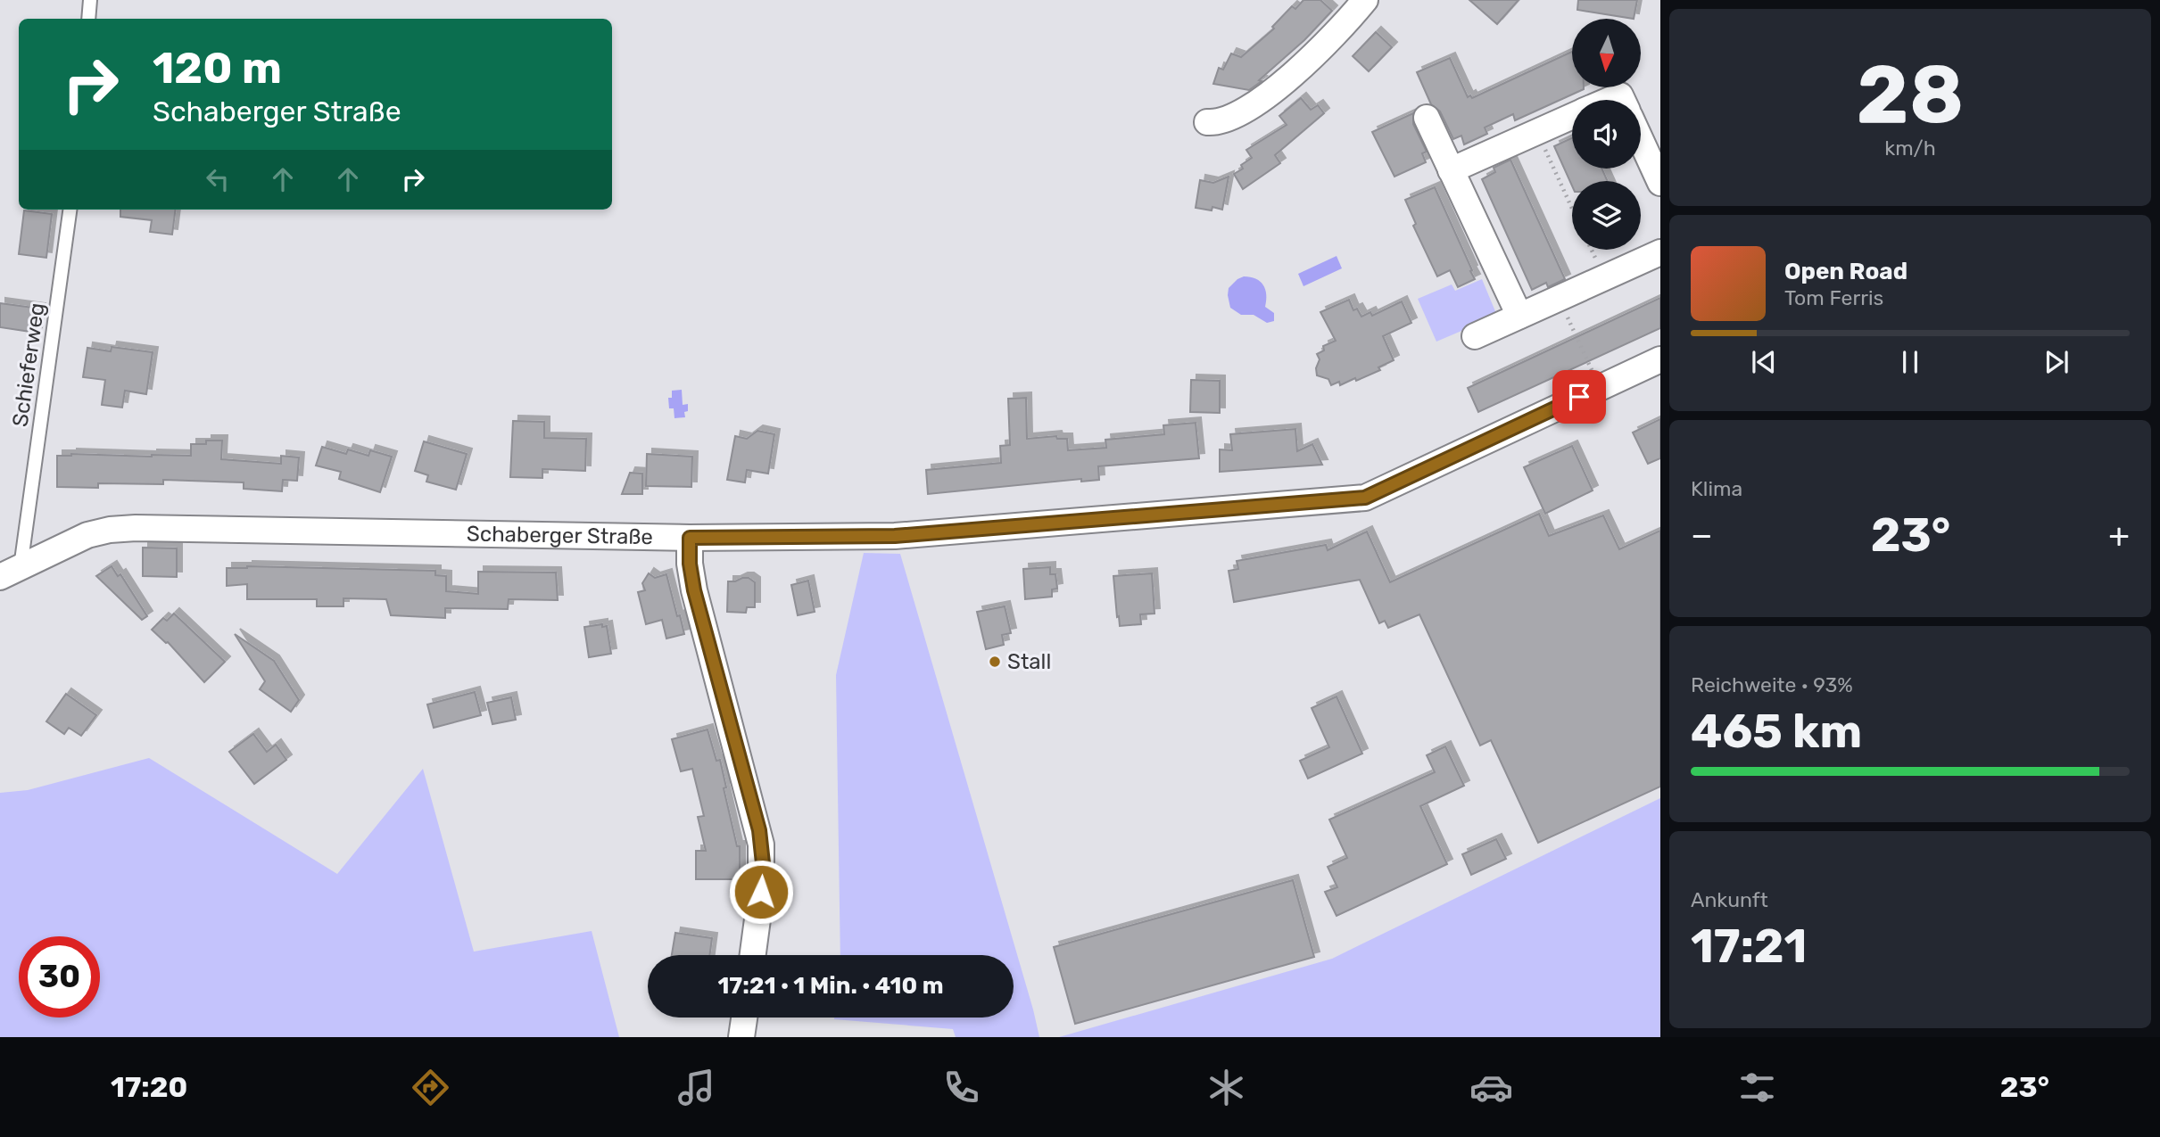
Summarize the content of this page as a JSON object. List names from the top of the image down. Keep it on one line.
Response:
{"streets":{"street":["Schaberger Straße"],"lane":["Schieferweg"]},"crossings":[["Schieferweg","Schaberger Straße"]],"places":["Stall"],"north":"bottom","page":{"tile":[["28","km/h"],"Klima",["Reichweite · 93%","465 km"],["Ankunft","17:21"]],"turn":["120 m","Schaberger Straße"],"song":["Open Road","Tom Ferris"],"heat":["−","23°","+"],"limit":"30","trip":"17:21 · 1 Min. · 410 m","tabs":["17:20","23°"]}}
